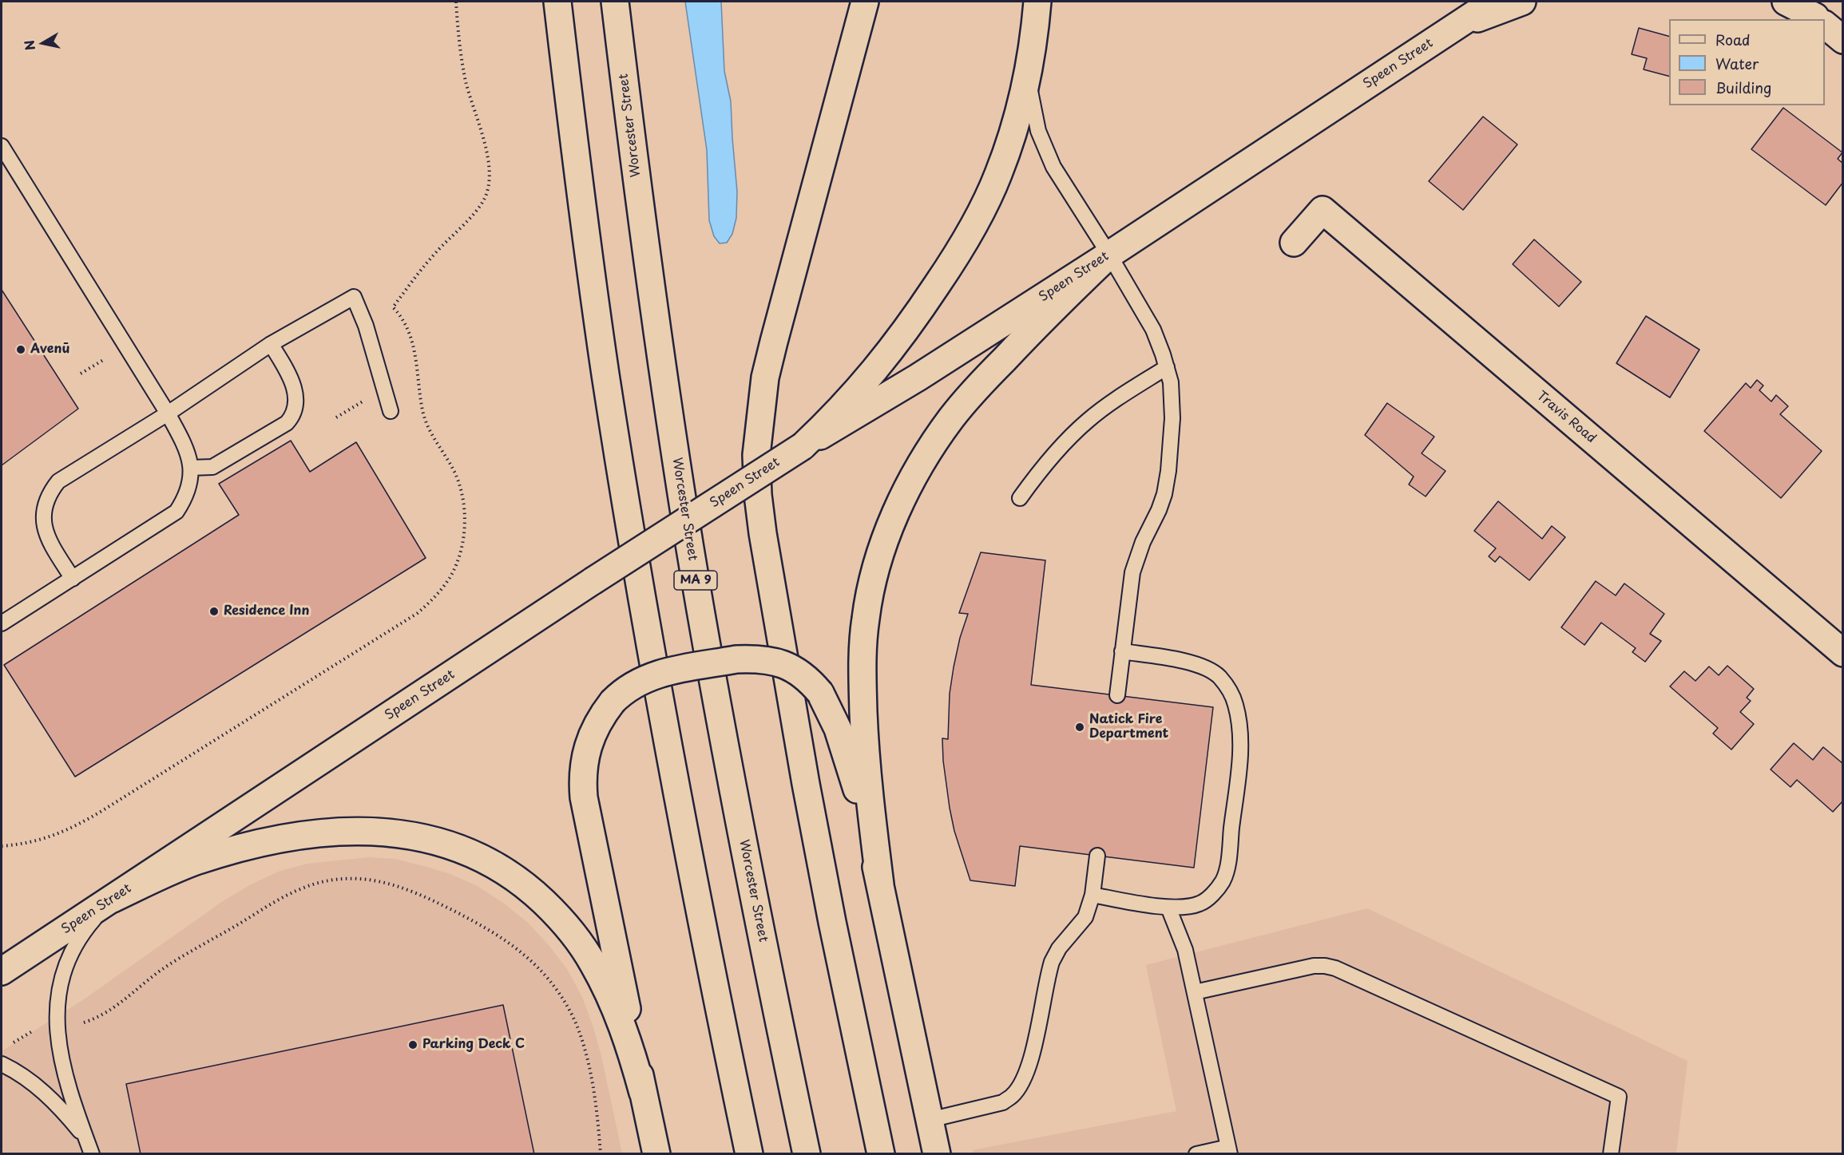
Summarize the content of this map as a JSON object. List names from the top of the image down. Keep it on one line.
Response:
{"streets":{"main road":["Speen Street","Worcester Street","Travis Road","MA 9"]},"places":["Avenū","Residence Inn","Natick Fire Department","Parking Deck C"],"legend":["Road","Water","Building"],"north":"left"}
